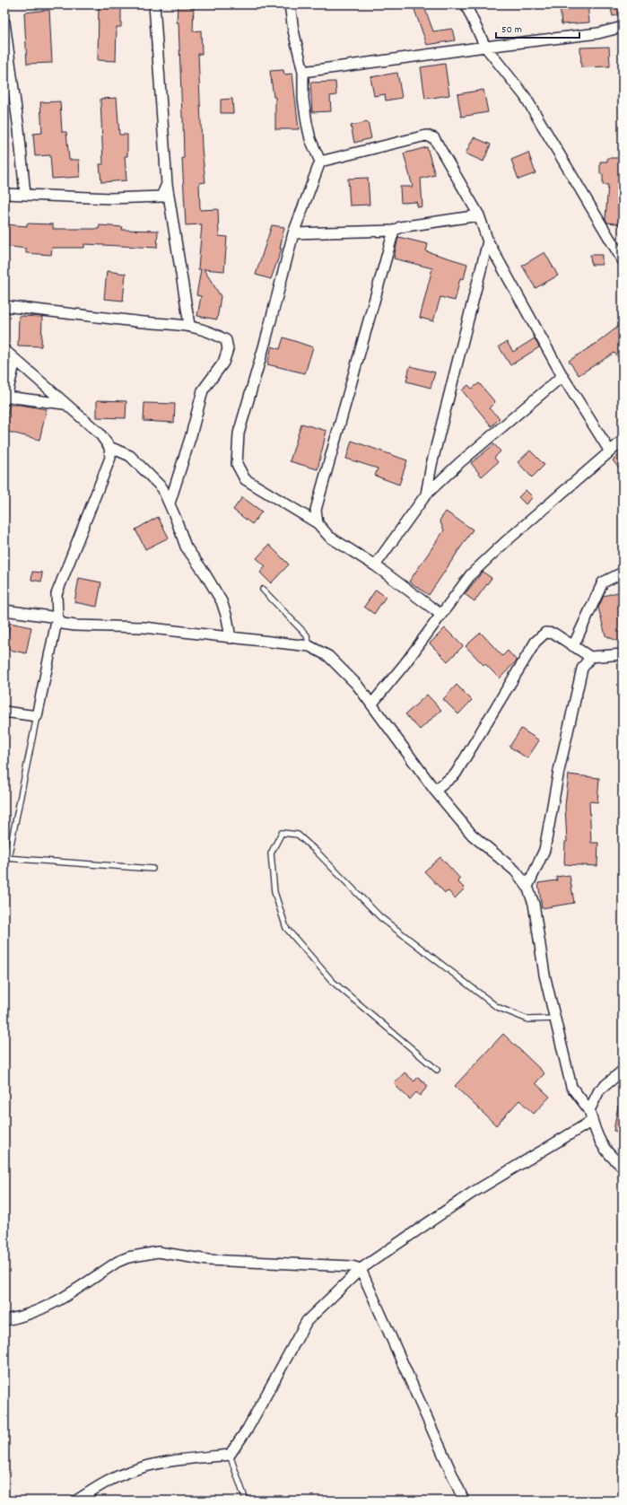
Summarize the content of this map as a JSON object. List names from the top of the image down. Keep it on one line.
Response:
{"scale_bar":"50 m"}
